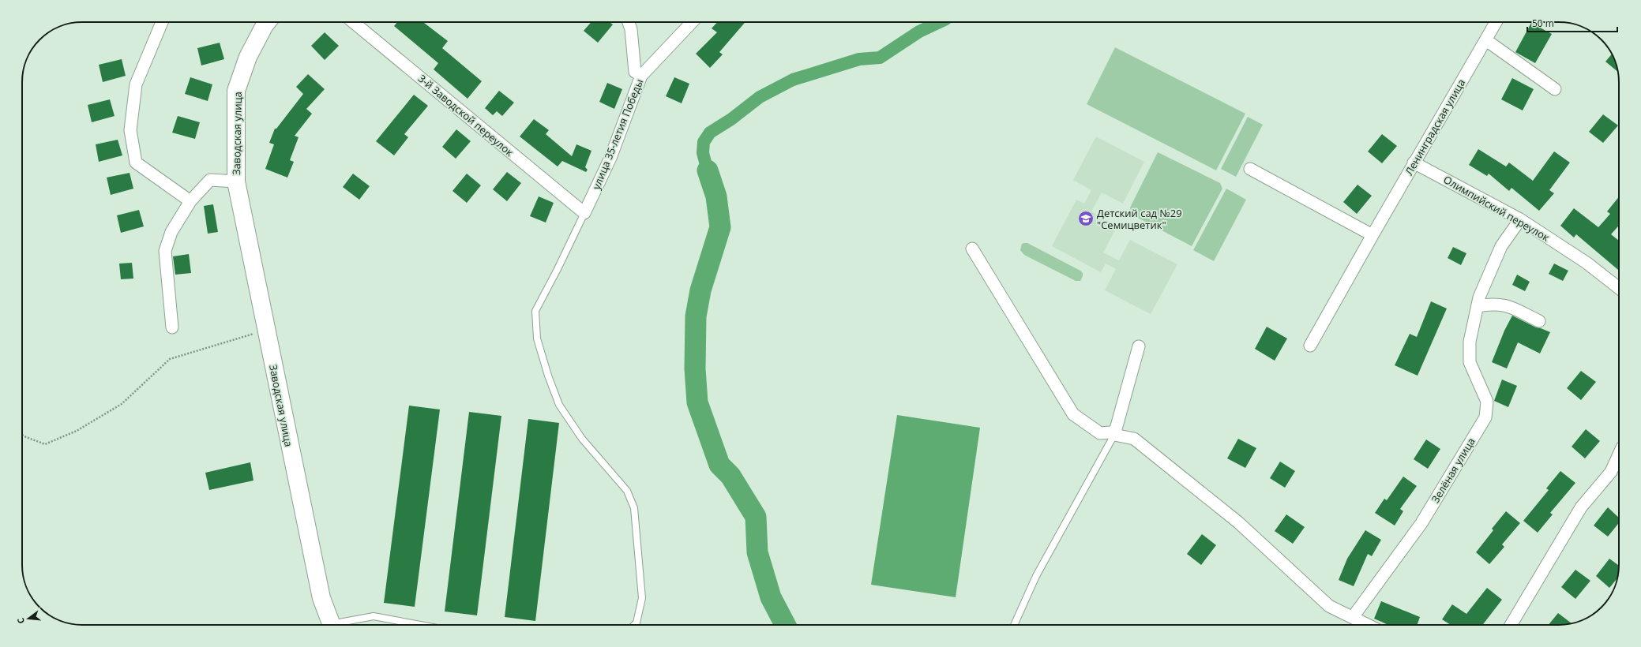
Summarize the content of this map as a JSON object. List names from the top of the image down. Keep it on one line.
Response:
{"streets":{"main road":["Заводская улица"],"street":["3-й Заводской переулок","Ленинградская улица","улица 35-летия Победы","Олимпийский переулок","Зелёная улица"]},"crossings":[["3-й Заводской переулок","улица 35-летия Победы"],["Ленинградская улица","Олимпийский переулок"],["Олимпийский переулок","Зелёная улица"]],"places":{"school or university":["Детский сад №29 \"Семицветик\""]},"scale_bar":"50 m","north":"left"}
